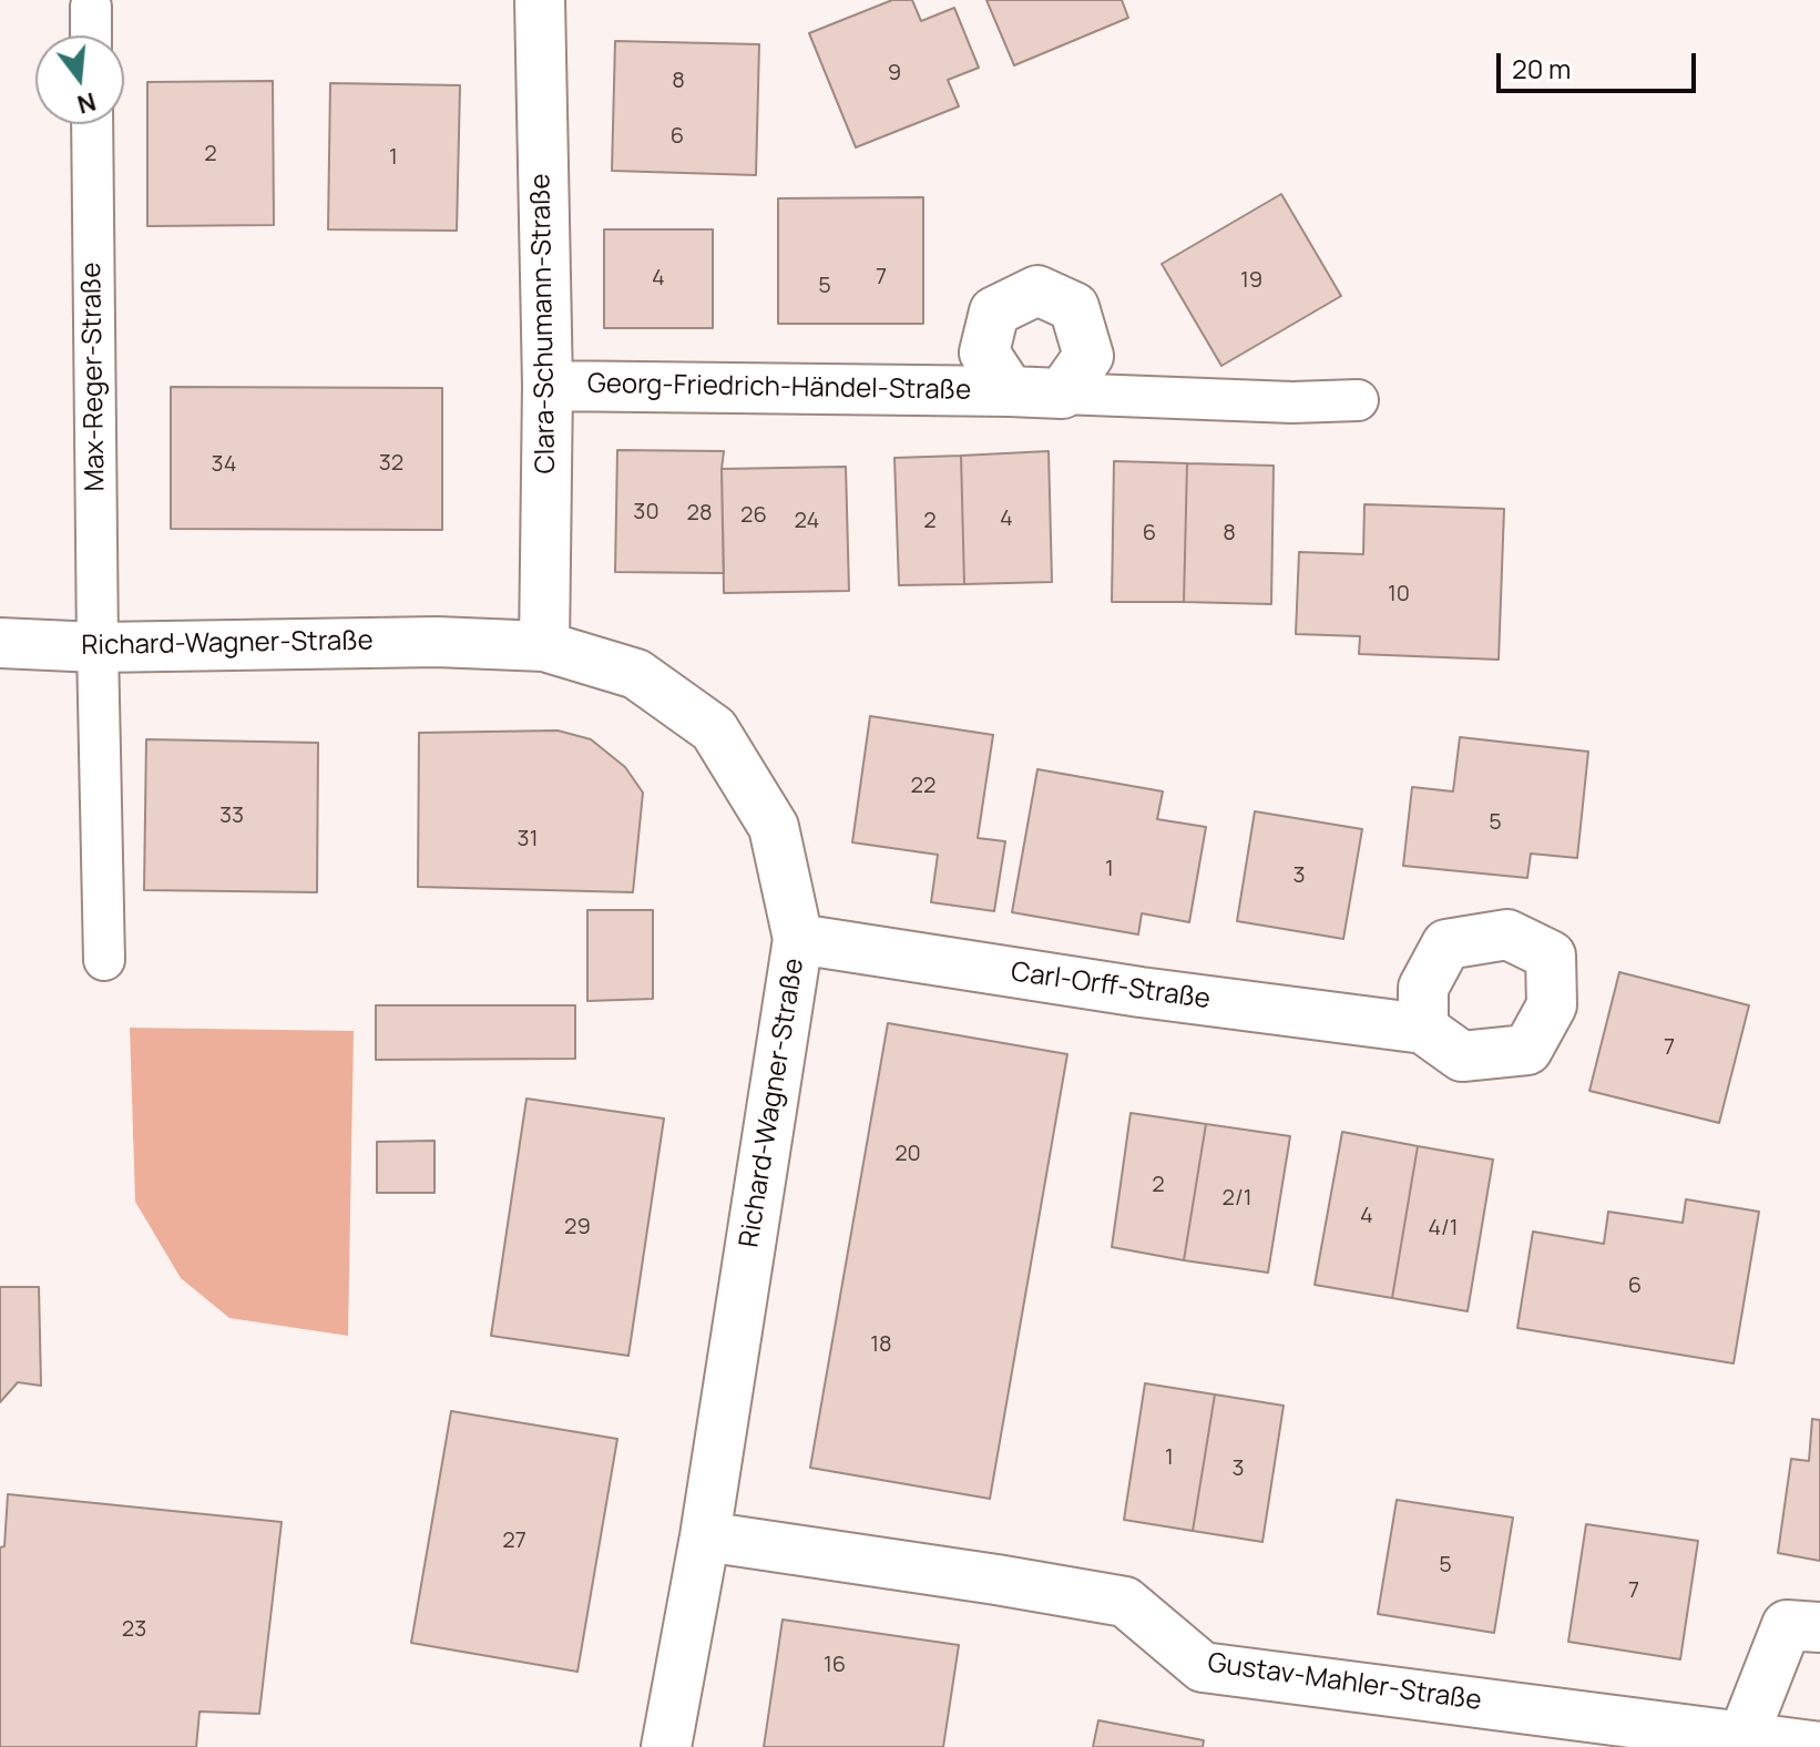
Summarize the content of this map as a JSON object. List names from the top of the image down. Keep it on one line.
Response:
{"streets":{"street":["Clara-Schumann-Straße","Georg-Friedrich-Händel-Straße","Richard-Wagner-Straße","Carl-Orff-Straße","Gustav-Mahler-Straße"],"lane":["Max-Reger-Straße"]},"crossings":[["Clara-Schumann-Straße","Georg-Friedrich-Händel-Straße"],["Clara-Schumann-Straße","Richard-Wagner-Straße"],["Max-Reger-Straße","Richard-Wagner-Straße"],["Richard-Wagner-Straße","Carl-Orff-Straße"],["Richard-Wagner-Straße","Gustav-Mahler-Straße"]],"house_numbers":["9","8","6","2","1","7","4","19","5","32","34","30","28","26","4","24","2","6","8","10","22","33","5","31","1","3","7","20","2","2/1","4","29","4/1","6","18","1","3","27","5","7","23","16"],"scale_bar":"20 m","north":"bottom"}
